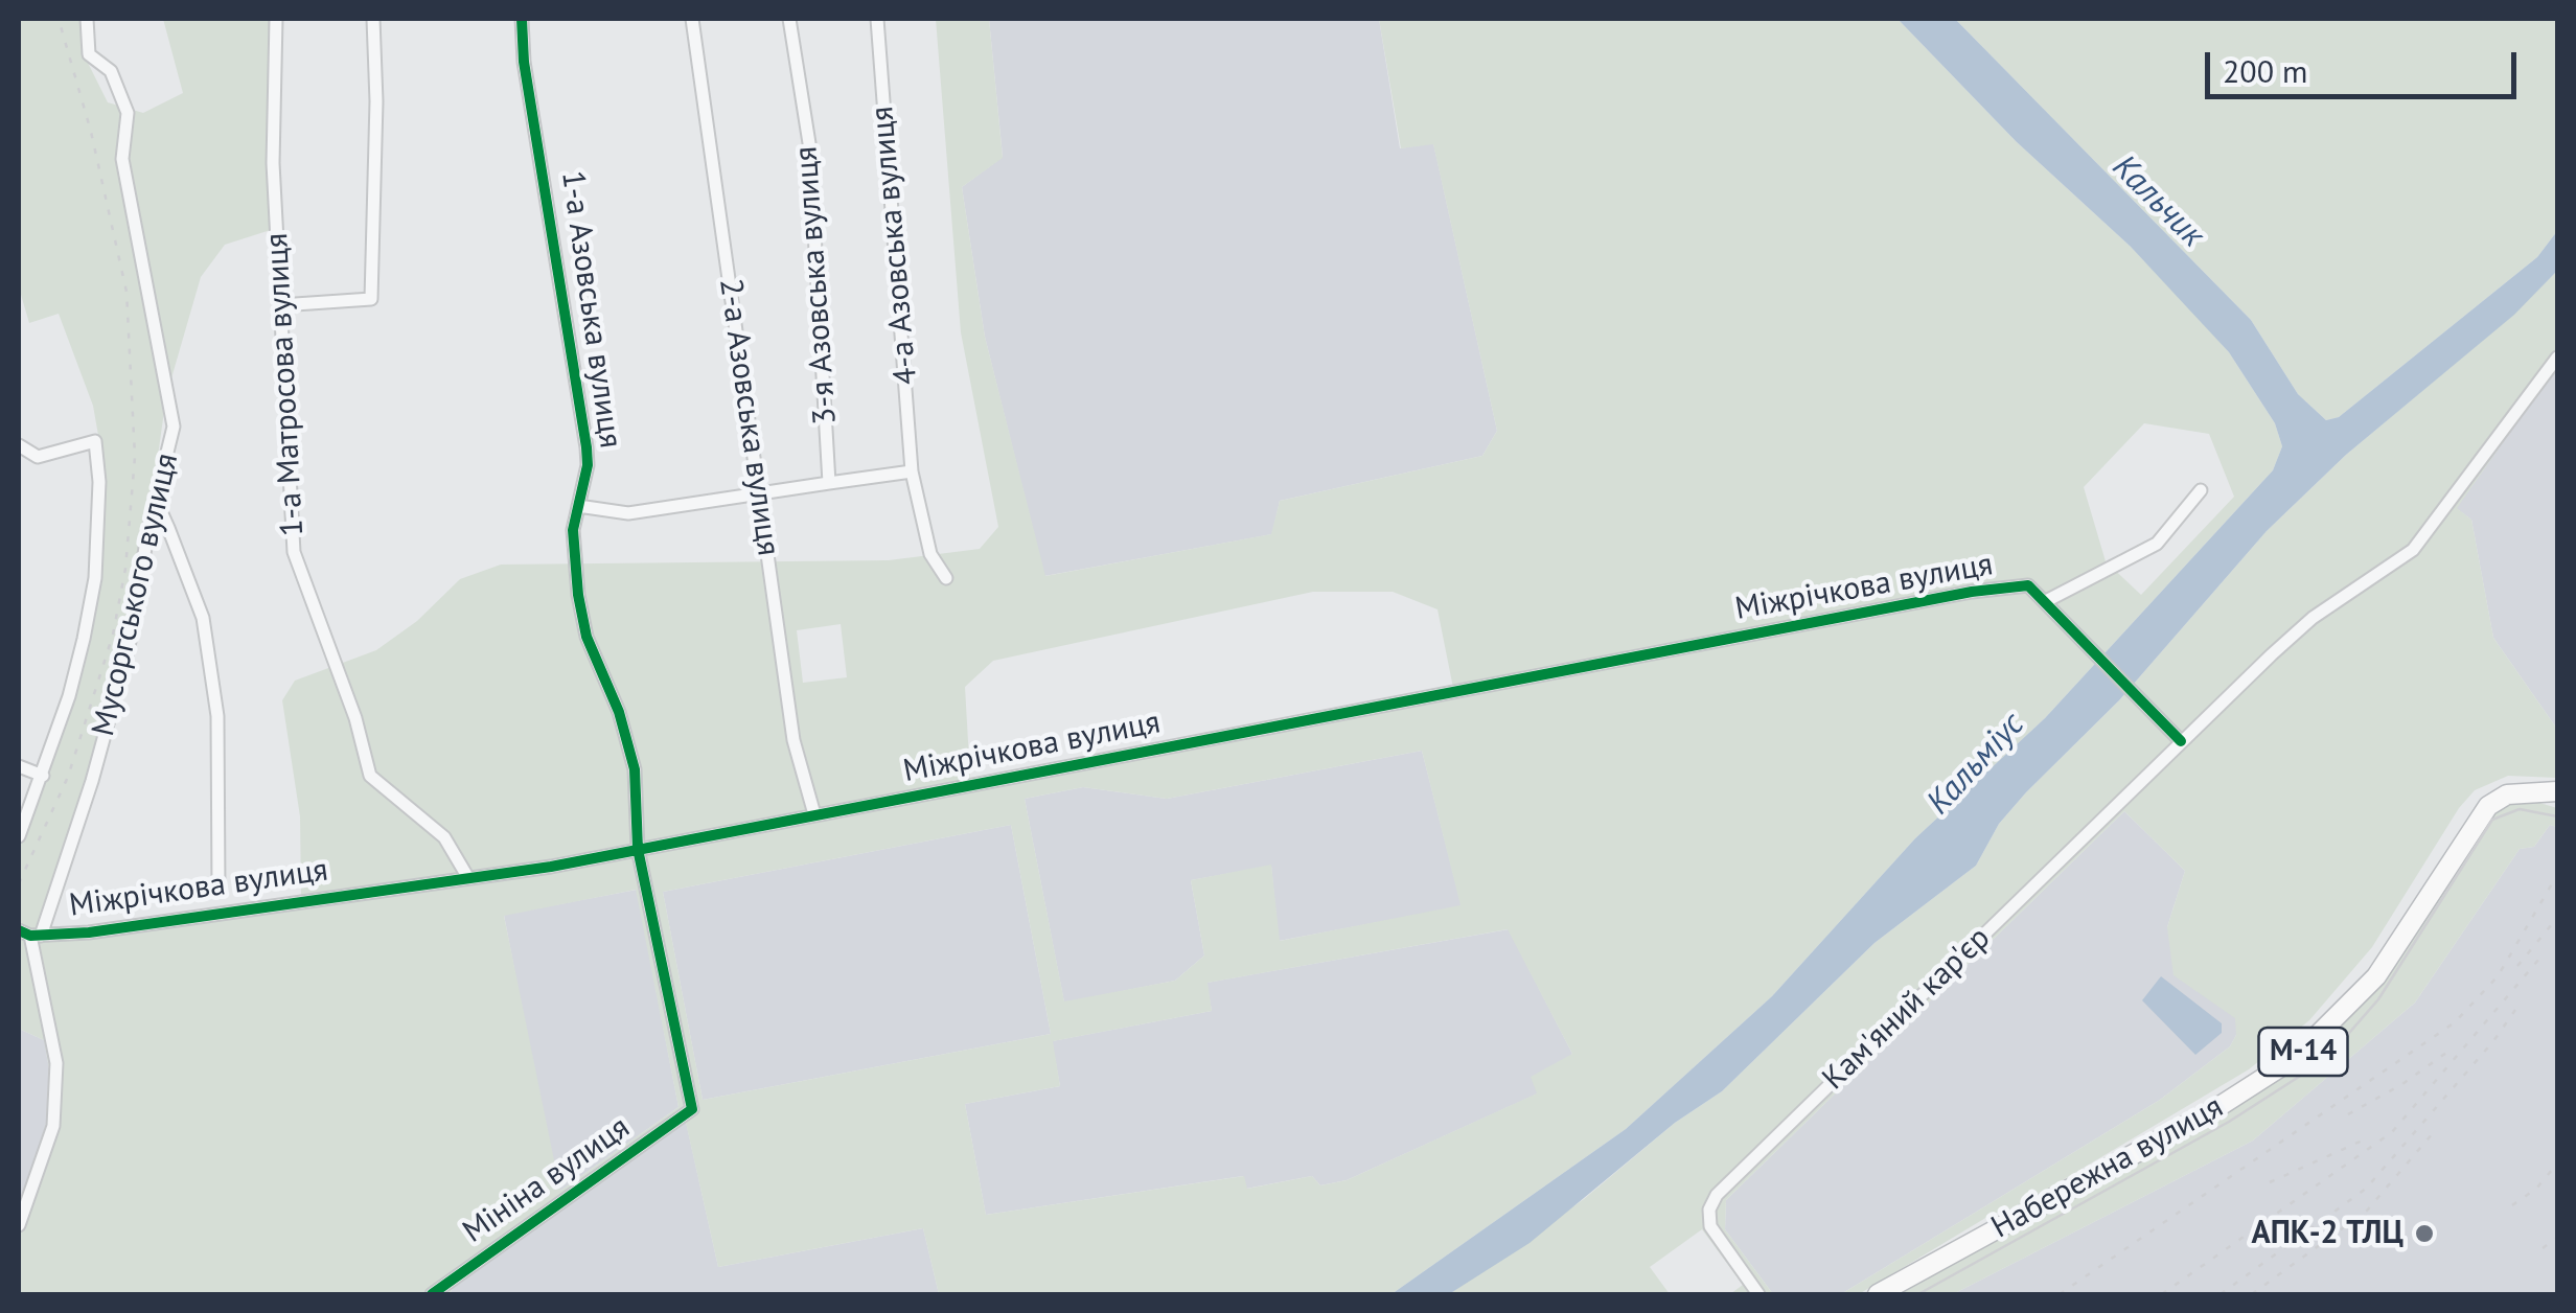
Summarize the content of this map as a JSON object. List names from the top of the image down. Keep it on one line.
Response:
{"streets":{"highway":["М-14","Набережна вулиця"],"street":["4-а Азовська вулиця","3-я Азовська вулиця","1-а Азовська вулиця","1-а Матросова вулиця","2-а Азовська вулиця","Міжрічкова вулиця","Мусоргського вулиця","Кам'яний кар'єр","Мініна вулиця"]},"crossings":[["1-а Азовська вулиця","Міжрічкова вулиця"],["1-а Азовська вулиця","Мініна вулиця"],["1-а Матросова вулиця","Міжрічкова вулиця"],["2-а Азовська вулиця","Міжрічкова вулиця"],["Міжрічкова вулиця","Мусоргського вулиця"],["М-14","Набережна вулиця"]],"water":["Кальчик","Кальміус"],"places":["АПК-2 ТЛЦ"],"scale_bar":"200 m"}
